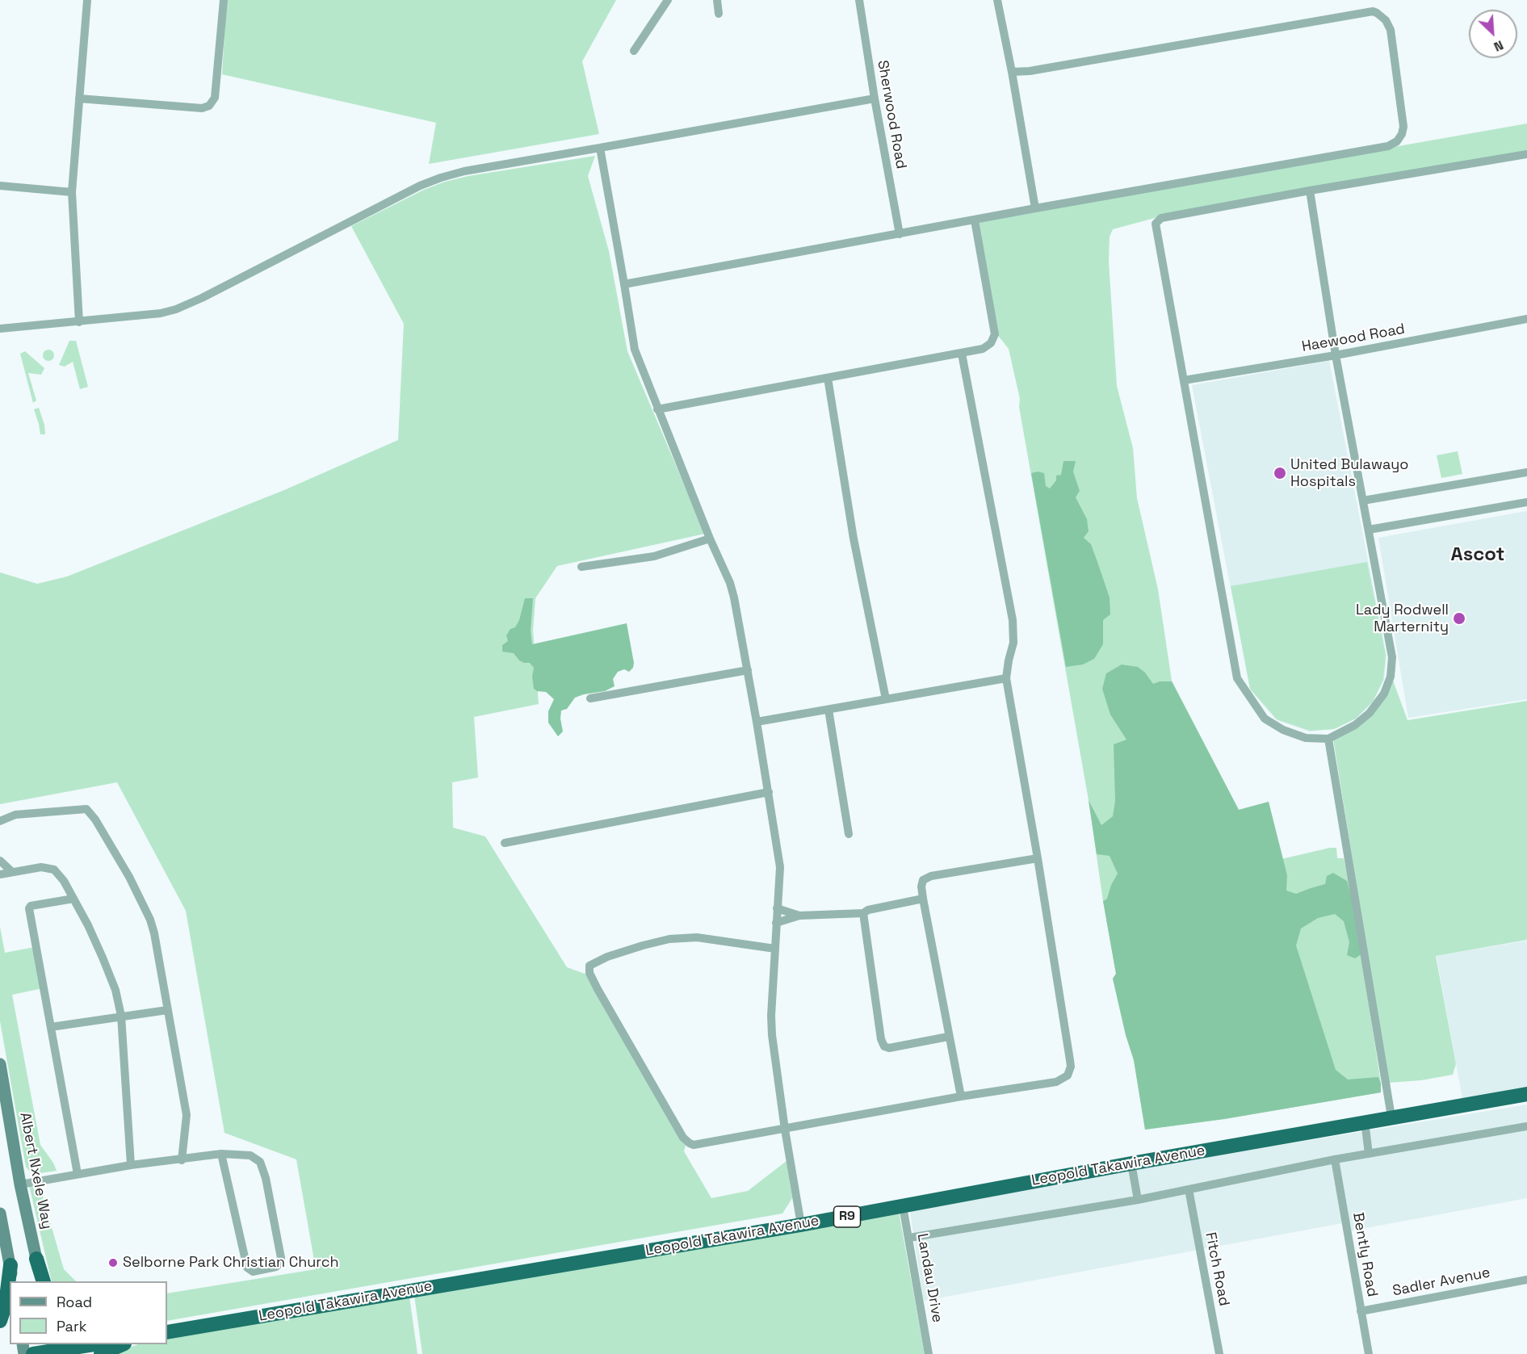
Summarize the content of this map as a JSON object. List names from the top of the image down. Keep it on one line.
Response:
{"streets":{"highway":["Leopold Takawira Avenue","R9"],"main road":["Albert Nxele Way"],"street":["Sherwood Road","Haewood Road","Bently Road","Fitch Road","Landau Drive","Sadler Avenue"]},"crossings":[["Leopold Takawira Avenue","Landau Drive"],["Bently Road","Sadler Avenue"]],"districts":["Ascot"],"places":["United Bulawayo Hospitals","Lady Rodwell Marternity","Selborne Park Christian Church"],"legend":["Road","Park"],"north":"bottom right"}
